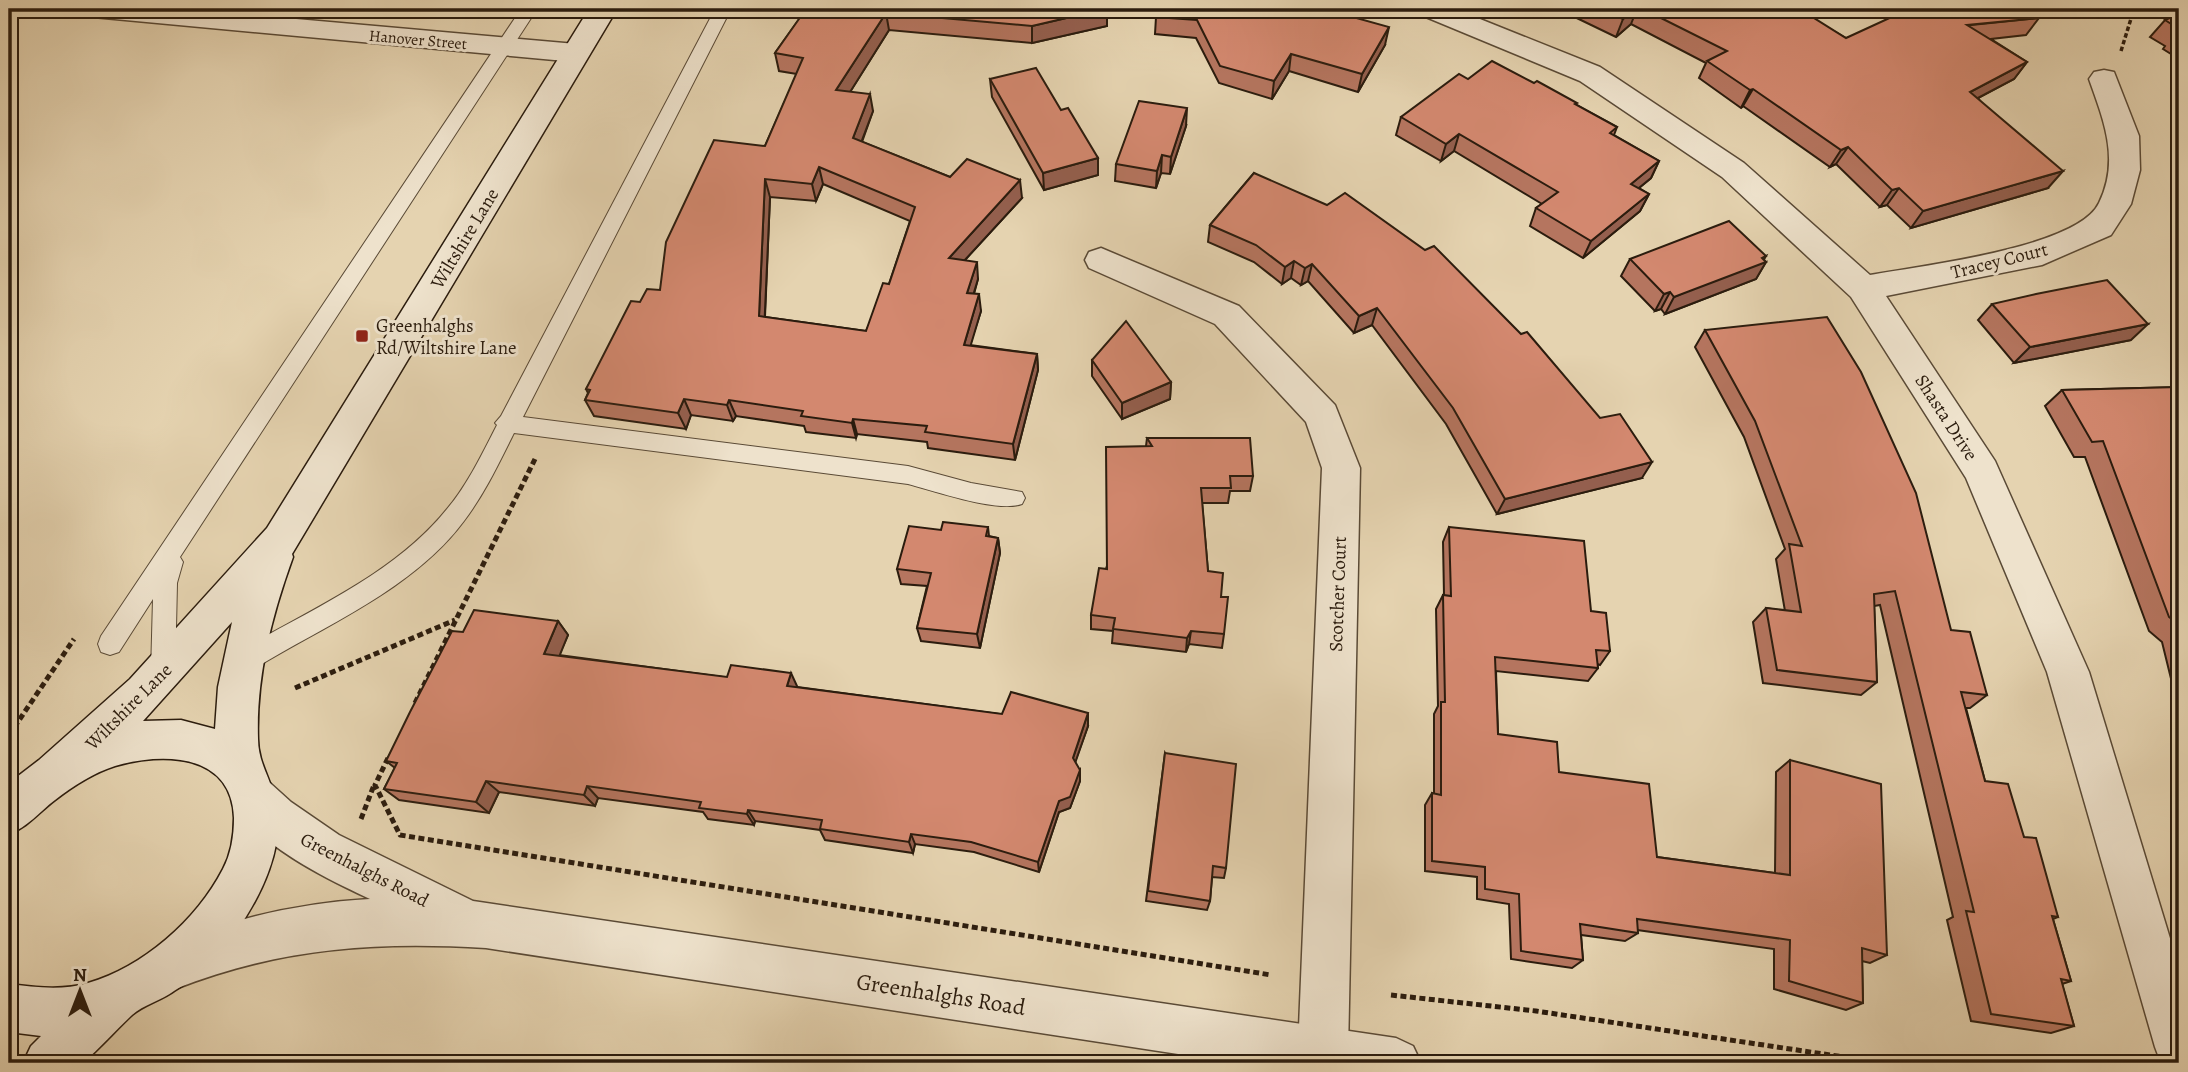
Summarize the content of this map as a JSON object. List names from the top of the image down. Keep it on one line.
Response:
{"streets":{"street":["Hanover Street","Wiltshire Lane","Tracey Court","Shasta Drive","Scotcher Court","Greenhalghs Road"]},"crossings":[["Hanover Street","Wiltshire Lane"],["Wiltshire Lane","Greenhalghs Road"],["Tracey Court","Shasta Drive"],["Scotcher Court","Greenhalghs Road"]],"places":{"transit":["Greenhalghs Rd/Wiltshire Lane"]},"north":"top"}
